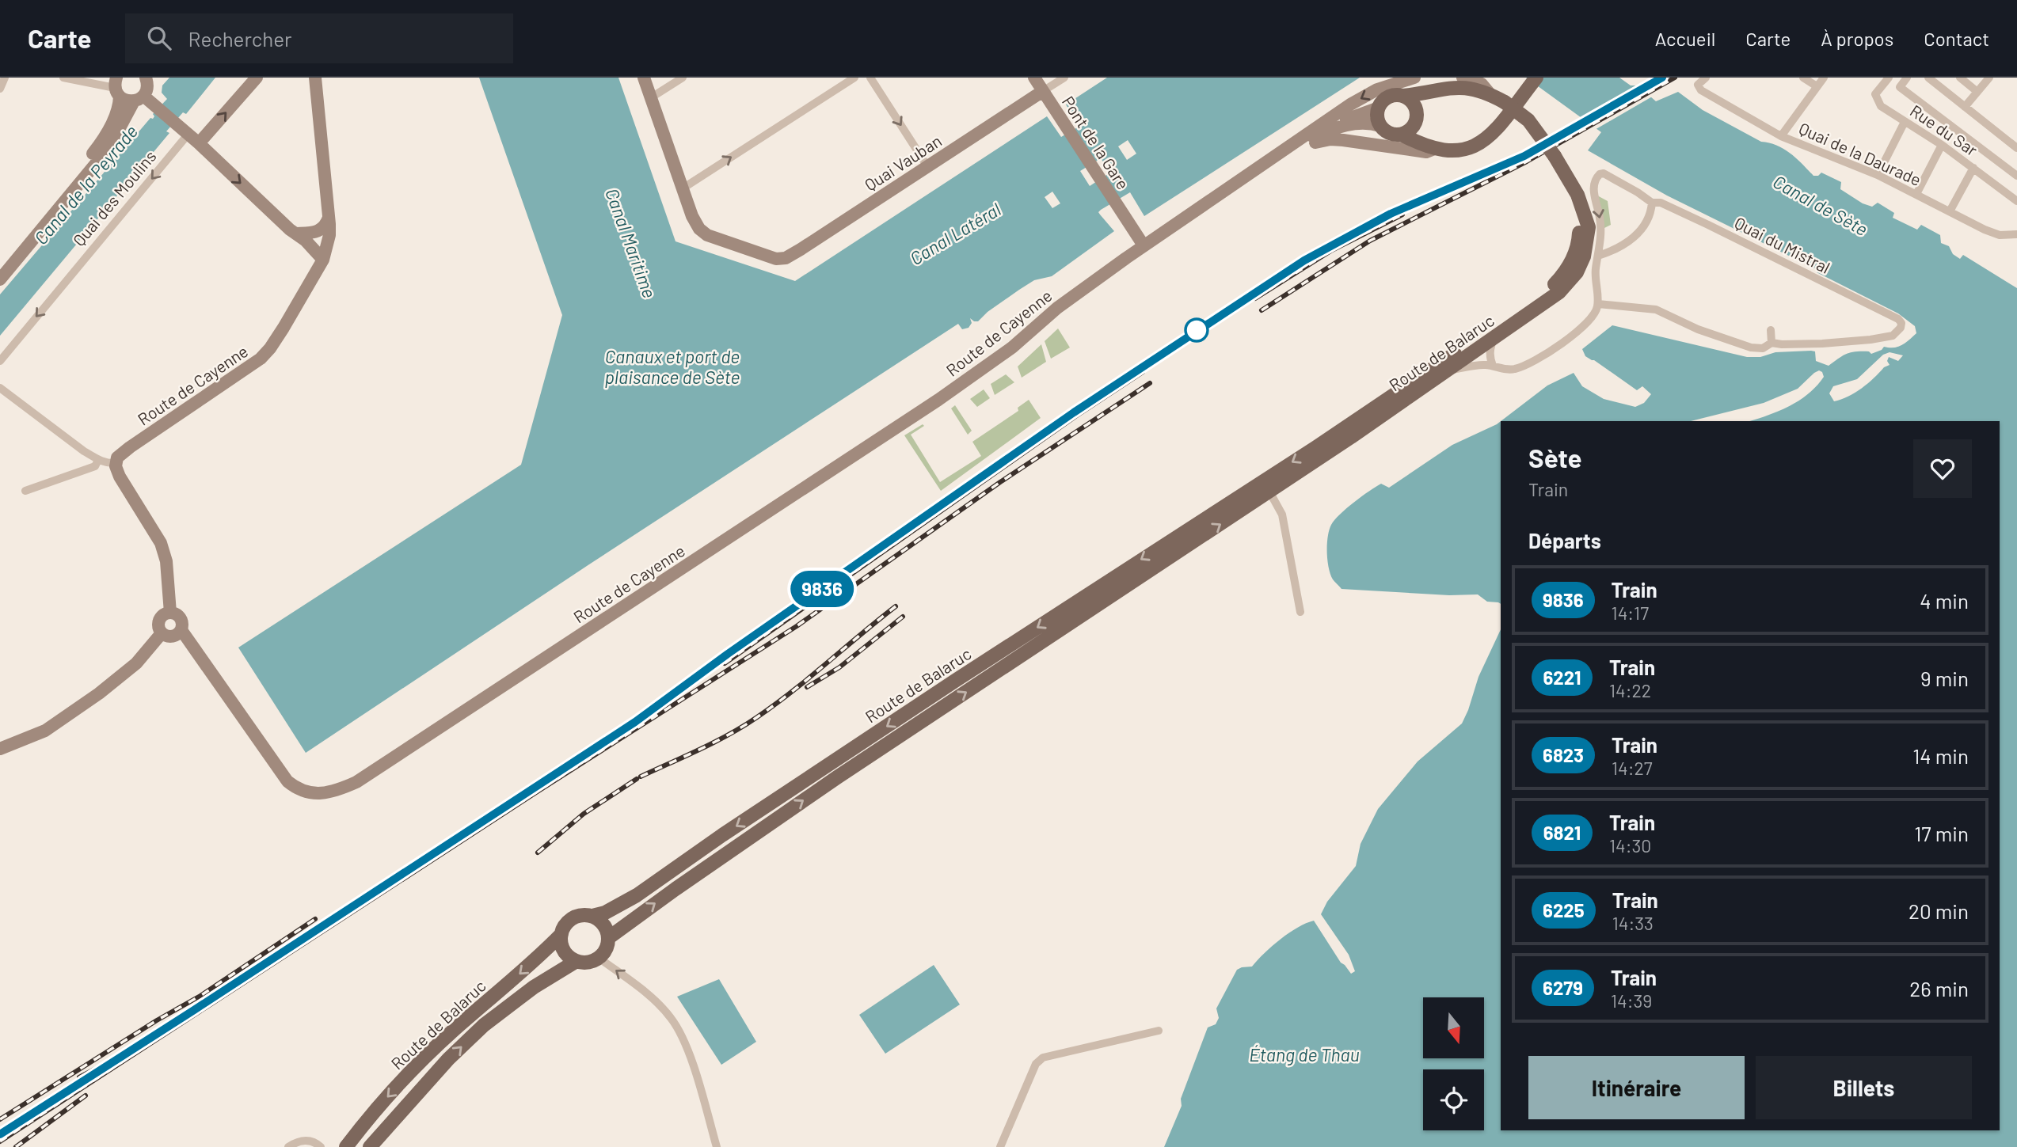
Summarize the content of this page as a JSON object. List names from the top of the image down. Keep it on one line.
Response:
{"streets":{"main road":["Route de Balaruc"],"street":["Rue du Sar","Pont de la Gare","Quai de la Daurade","Quai Vauban","Quai des Moulins","Quai du Mistral","Route de Cayenne"]},"crossings":[["Pont de la Gare","Quai Vauban"],["Pont de la Gare","Route de Cayenne"]],"water":["Canal de la Peyrade","Canal de Sète","Canal Latéral","Canal Maritime","Canaux et port de plaisance de Sète","Étang de Thau"],"north":"bottom","page":{"header":"Carte","search":"Rechercher","nav":["Accueil","Carte","À propos","Contact"],"on_map":"9836","heading":[["Sète","Train"],"Départs"],"list":[{"mark":"9836","name":"Train","note":"14:17","value":"4 min"},{"mark":"6221","name":"Train","note":"14:22","value":"9 min"},{"mark":"6823","name":"Train","note":"14:27","value":"14 min"},{"mark":"6821","name":"Train","note":"14:30","value":"17 min"},{"mark":"6225","name":"Train","note":"14:33","value":"20 min"},{"mark":"6279","name":"Train","note":"14:39","value":"26 min"}],"buttons":["Itinéraire","Billets"]}}
